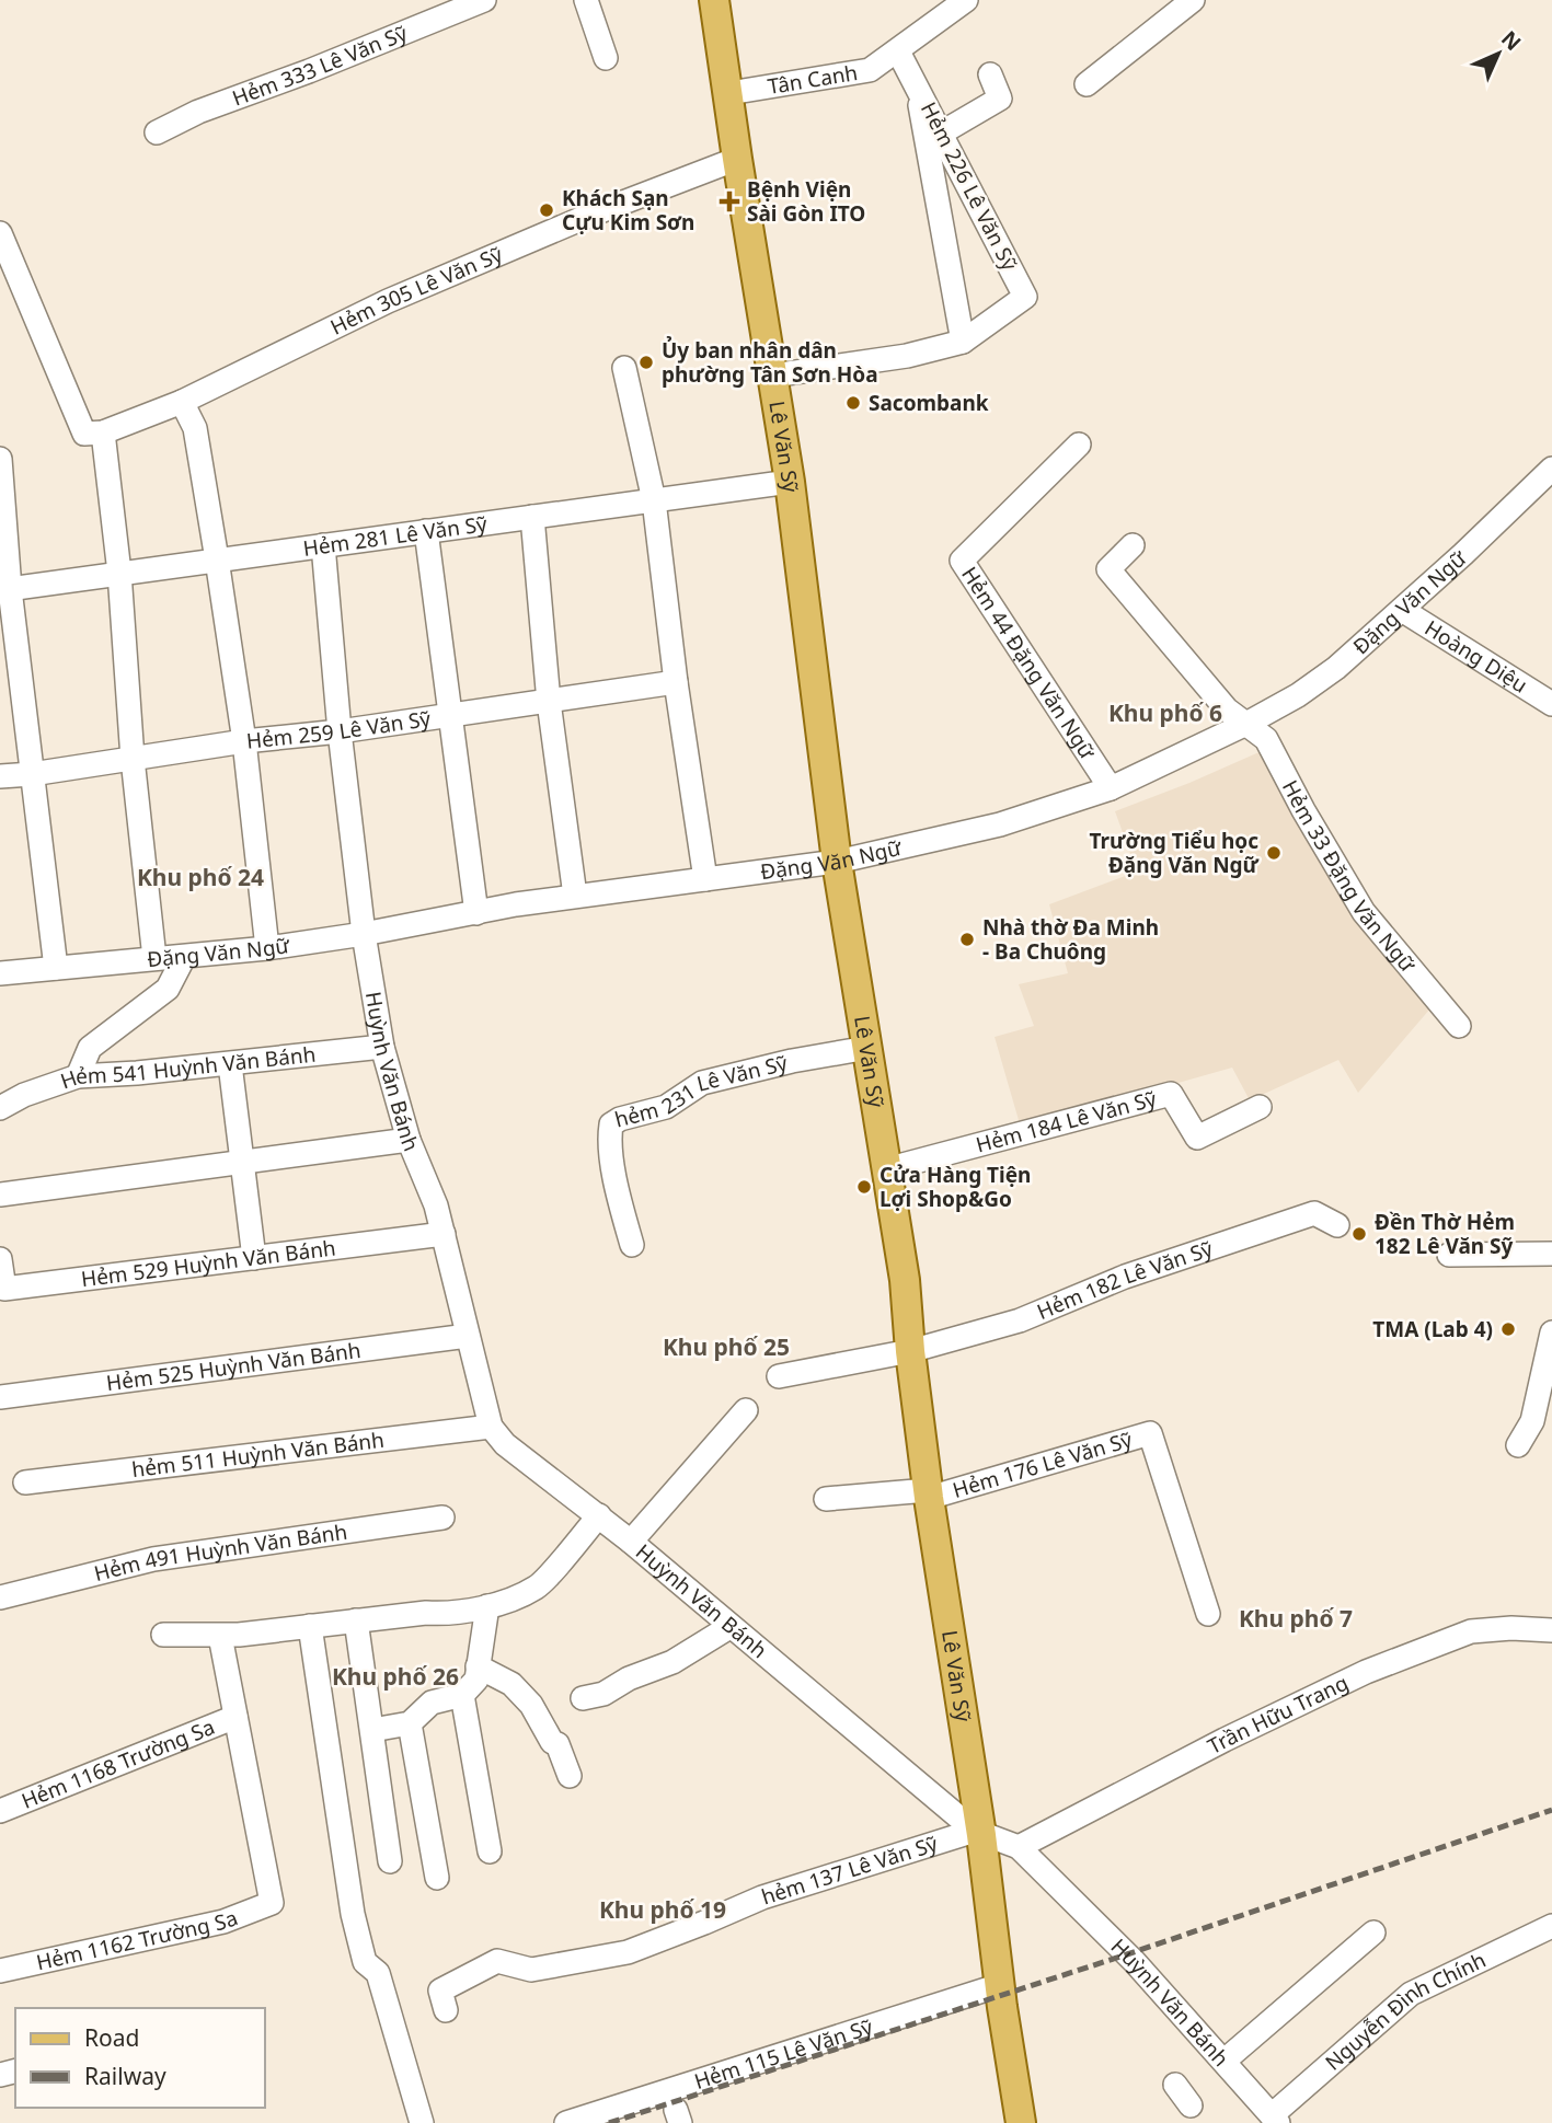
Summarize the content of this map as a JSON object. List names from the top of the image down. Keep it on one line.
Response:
{"streets":{"main road":["Lê Văn Sỹ"],"street":["Hẻm 333 Lê Văn Sỹ","Tân Canh","Hẻm 226 Lê Văn Sỹ","Hẻm 305 Lê Văn Sỹ","Hẻm 281 Lê Văn Sỹ","Đặng Văn Ngữ","Hoàng Diệu","Hẻm 44 Đặng Văn Ngữ","Hẻm 259 Lê Văn Sỹ","Hẻm 33 Đặng Văn Ngữ","Hẻm 541 Huỳnh Văn Bánh","Huỳnh Văn Bánh","hẻm 231 Lê Văn Sỹ","Hẻm 184 Lê Văn Sỹ","Hẻm 529 Huỳnh Văn Bánh","Hẻm 182 Lê Văn Sỹ","Hẻm 525 Huỳnh Văn Bánh","hẻm 511 Huỳnh Văn Bánh","Hẻm 176 Lê Văn Sỹ","Hẻm 491 Huỳnh Văn Bánh","Trần Hữu Trang","Hẻm 1168 Trường Sa","hẻm 137 Lê Văn Sỹ","Hẻm 1162 Trường Sa","Nguyễn Đình Chính","Hẻm 115 Lê Văn Sỹ"]},"crossings":[["Tân Canh","Lê Văn Sỹ"],["Hẻm 226 Lê Văn Sỹ","Lê Văn Sỹ"],["Hẻm 305 Lê Văn Sỹ","Lê Văn Sỹ"],["Lê Văn Sỹ","Hẻm 281 Lê Văn Sỹ"],["Lê Văn Sỹ","Đặng Văn Ngữ"],["Lê Văn Sỹ","Huỳnh Văn Bánh"],["Lê Văn Sỹ","hẻm 231 Lê Văn Sỹ"],["Lê Văn Sỹ","Hẻm 184 Lê Văn Sỹ"],["Lê Văn Sỹ","Hẻm 182 Lê Văn Sỹ"],["Lê Văn Sỹ","Hẻm 176 Lê Văn Sỹ"],["Lê Văn Sỹ","hẻm 137 Lê Văn Sỹ"],["Lê Văn Sỹ","Hẻm 115 Lê Văn Sỹ"],["Hẻm 281 Lê Văn Sỹ","Huỳnh Văn Bánh"],["Đặng Văn Ngữ","Hoàng Diệu"],["Đặng Văn Ngữ","Hẻm 44 Đặng Văn Ngữ"],["Đặng Văn Ngữ","Hẻm 33 Đặng Văn Ngữ"],["Đặng Văn Ngữ","Huỳnh Văn Bánh"],["Hẻm 259 Lê Văn Sỹ","Huỳnh Văn Bánh"],["Hẻm 541 Huỳnh Văn Bánh","Huỳnh Văn Bánh"],["Hẻm 541 Huỳnh Văn Bánh","Hẻm 529 Huỳnh Văn Bánh"],["Huỳnh Văn Bánh","Hẻm 529 Huỳnh Văn Bánh"],["Huỳnh Văn Bánh","Hẻm 525 Huỳnh Văn Bánh"],["Huỳnh Văn Bánh","hẻm 511 Huỳnh Văn Bánh"],["Huỳnh Văn Bánh","Trần Hữu Trang"],["Huỳnh Văn Bánh","hẻm 137 Lê Văn Sỹ"],["Huỳnh Văn Bánh","Nguyễn Đình Chính"],["Hẻm 1168 Trường Sa","Hẻm 1162 Trường Sa"]],"districts":["Khu phố 6","Khu phố 24","Khu phố 25","Khu phố 7","Khu phố 26","Khu phố 19"],"places":{"health":["Bệnh Viện Sài Gòn ITO"],"other":["Khách Sạn Cựu Kim Sơn","Ủy ban nhân dân phường Tân Sơn Hòa","Sacombank","Trường Tiểu học Đặng Văn Ngữ","Nhà thờ Đa Minh - Ba Chuông","Cửa Hàng Tiện Lợi Shop&Go","Đền Thờ Hẻm 182 Lê Văn Sỹ","TMA (Lab 4)"]},"legend":["Road","Railway"],"north":"top right"}
